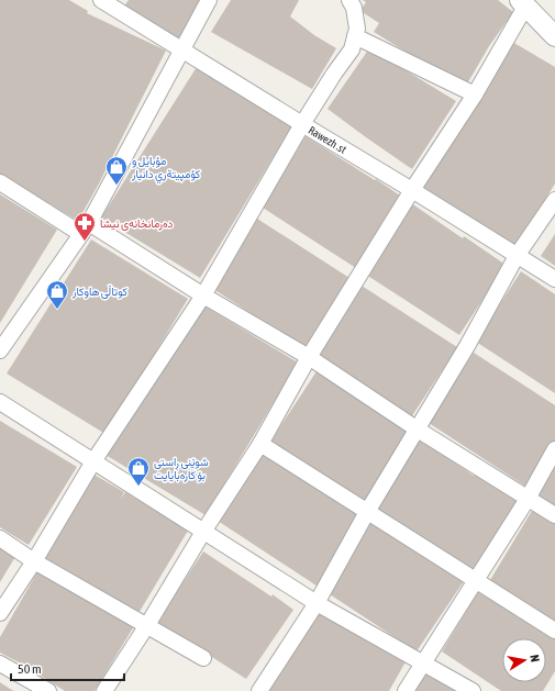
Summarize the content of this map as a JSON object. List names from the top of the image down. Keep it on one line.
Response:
{"streets":{"street":["Rawezh .st"]},"places":{"shop":["مؤبايل و كؤمپيتةري دانيار","کوتاڵی هاوکار","شوێنی ڕاستی بۆ کارەبایایت"],"pharmacy":["دەرمانخانەی نیشا"]},"scale_bar":"50 m","north":"right"}
